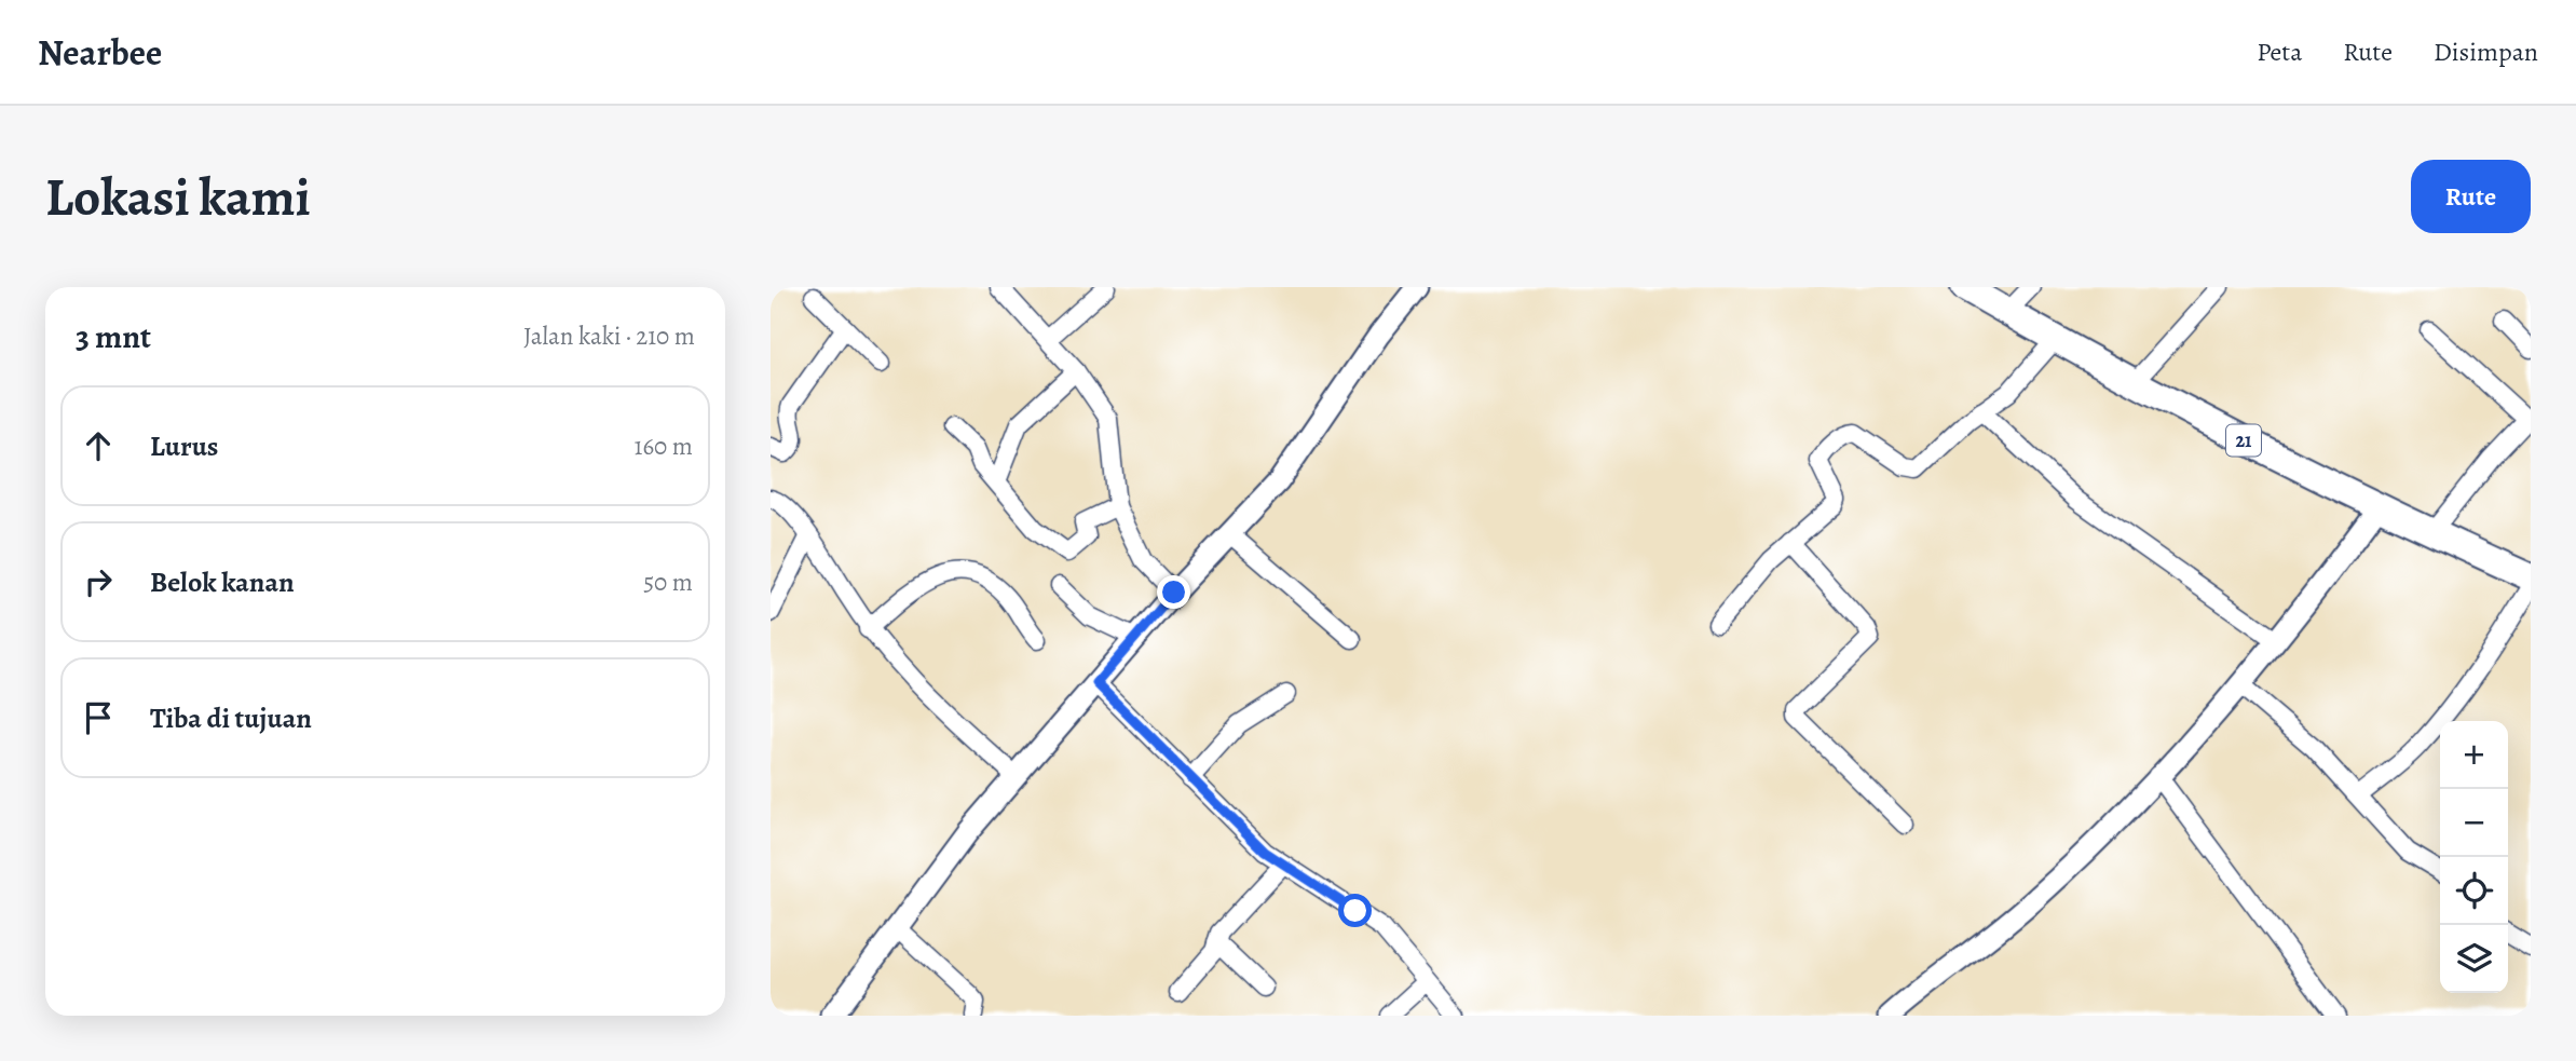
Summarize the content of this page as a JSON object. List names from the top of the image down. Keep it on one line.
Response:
{"streets":{"highway":["21"]},"page":{"header":"Nearbee","nav":["Peta","Rute","Disimpan"],"buttons":"Rute","title":"Lokasi kami","heading":["3 mnt","Jalan kaki · 210 m"],"list":[["Lurus","160 m"],["Belok kanan","50 m"],"Tiba di tujuan"],"map_buttons":["+","−"]}}
